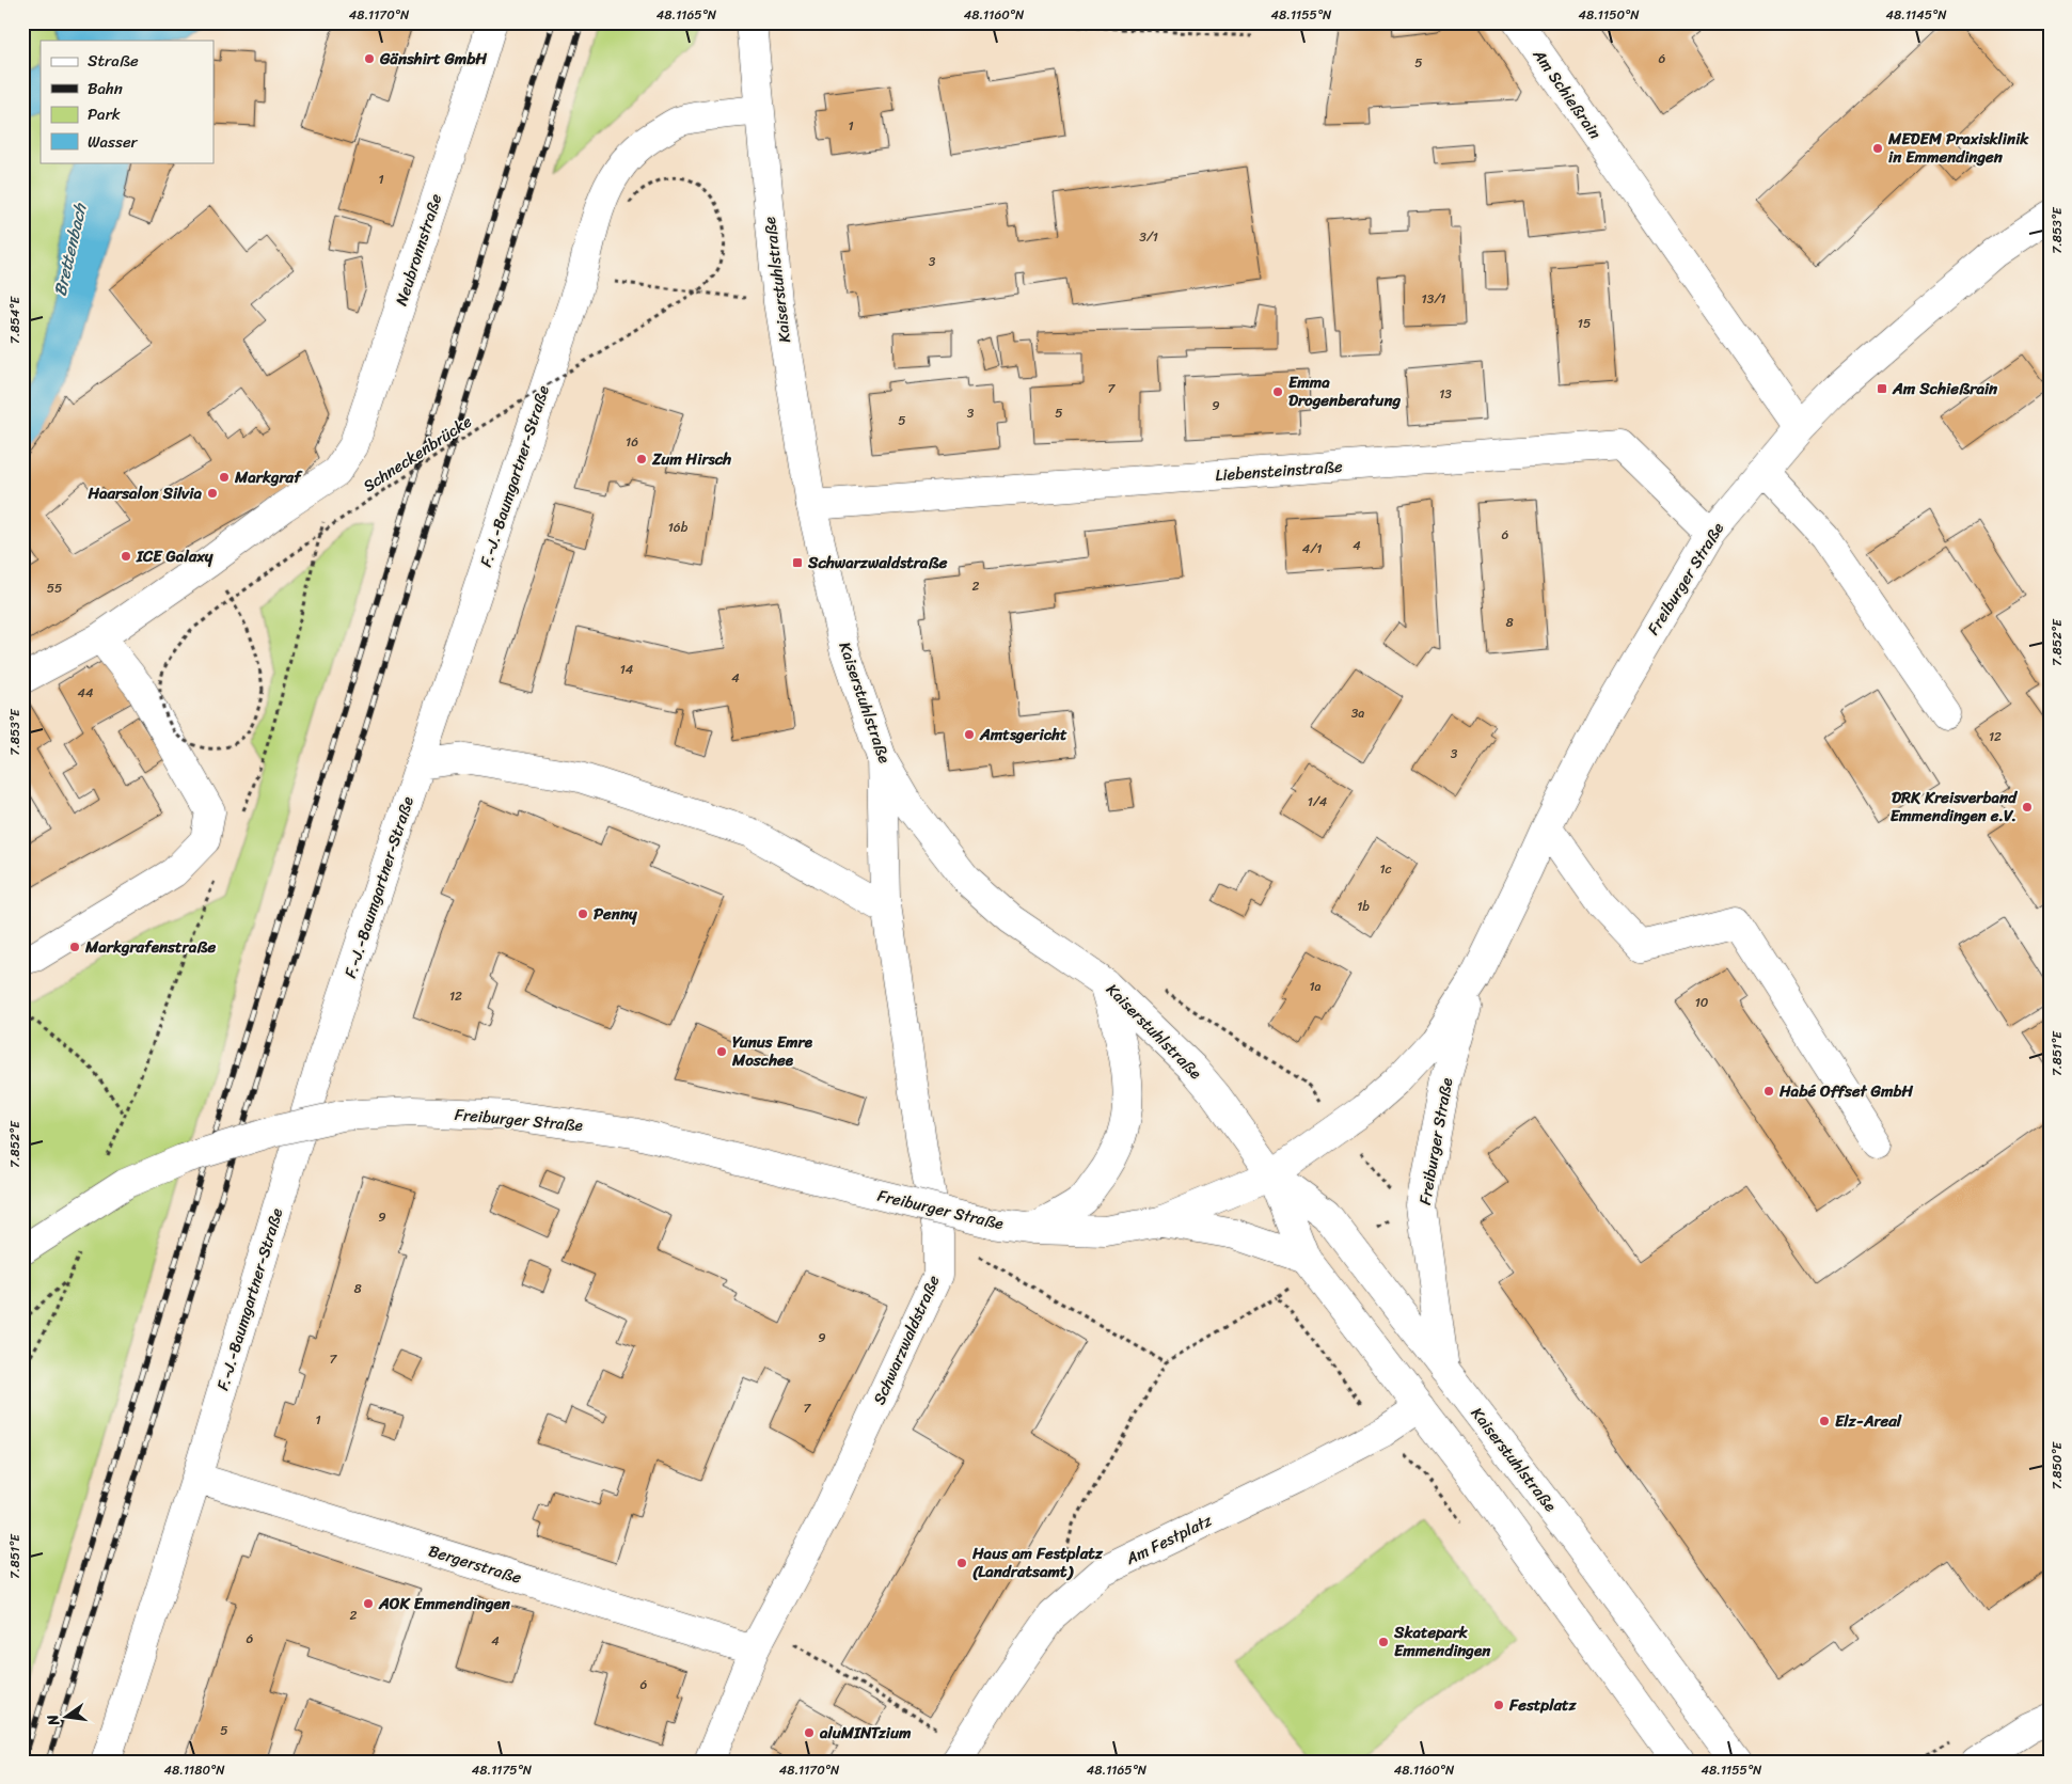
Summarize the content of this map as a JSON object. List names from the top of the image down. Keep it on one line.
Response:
{"streets":{"street":["Am Schießrain","Neubronnstraße","Kaiserstuhlstraße","Liebensteinstraße","F.-J.-Baumgartner-Straße","Freiburger Straße","Schwarzwaldstraße","Am Festplatz","Bergerstraße"],"path":["Schneckenbrücke"]},"crossings":[["Am Schießrain","Freiburger Straße"],["Neubronnstraße","Schneckenbrücke"],["Kaiserstuhlstraße","Liebensteinstraße"],["Kaiserstuhlstraße","F.-J.-Baumgartner-Straße"],["Kaiserstuhlstraße","Freiburger Straße"],["Kaiserstuhlstraße","Schwarzwaldstraße"],["Kaiserstuhlstraße","Am Festplatz"],["Liebensteinstraße","Freiburger Straße"],["F.-J.-Baumgartner-Straße","Bergerstraße"],["Schwarzwaldstraße","Bergerstraße"]],"water":["Brettenbach"],"places":{"other":["Gänshirt GmbH","MEDEM Praxisklinik in Emmendingen","Emma Drogenberatung","Zum Hirsch","Markgraf","Haarsalon Silvia","ICE Galaxy","Amtsgericht","DRK Kreisverband Emmendingen e.V.","Penny","Markgrafenstraße","Yunus Emre Moschee","Habé Offset GmbH","Elz-Areal","Haus am Festplatz (Landratsamt)","AOK Emmendingen","Skatepark Emmendingen","Festplatz","aluMINTzium"],"transit":["Am Schießrain","Schwarzwaldstraße"]},"house_numbers":["6","5","1","1","3/1","3","13/1","15","7","13","9","3","5","5","16","16b","6","4","4/1","2","55","8","14","4","44","3a","12","3","1/4","1c","1b","1a","12","10","9","8","9","7","7","1","2","6","4","6","5"],"legend":["Straße","Bahn","Park","Wasser"],"north":"left","coordinates":["48.1170°N","48.1165°N","48.1160°N","48.1155°N","48.1150°N","48.1145°N","7.853°E","7.854°E","7.852°E","7.851°E","7.850°E","48.1180°N","48.1175°N"]}
